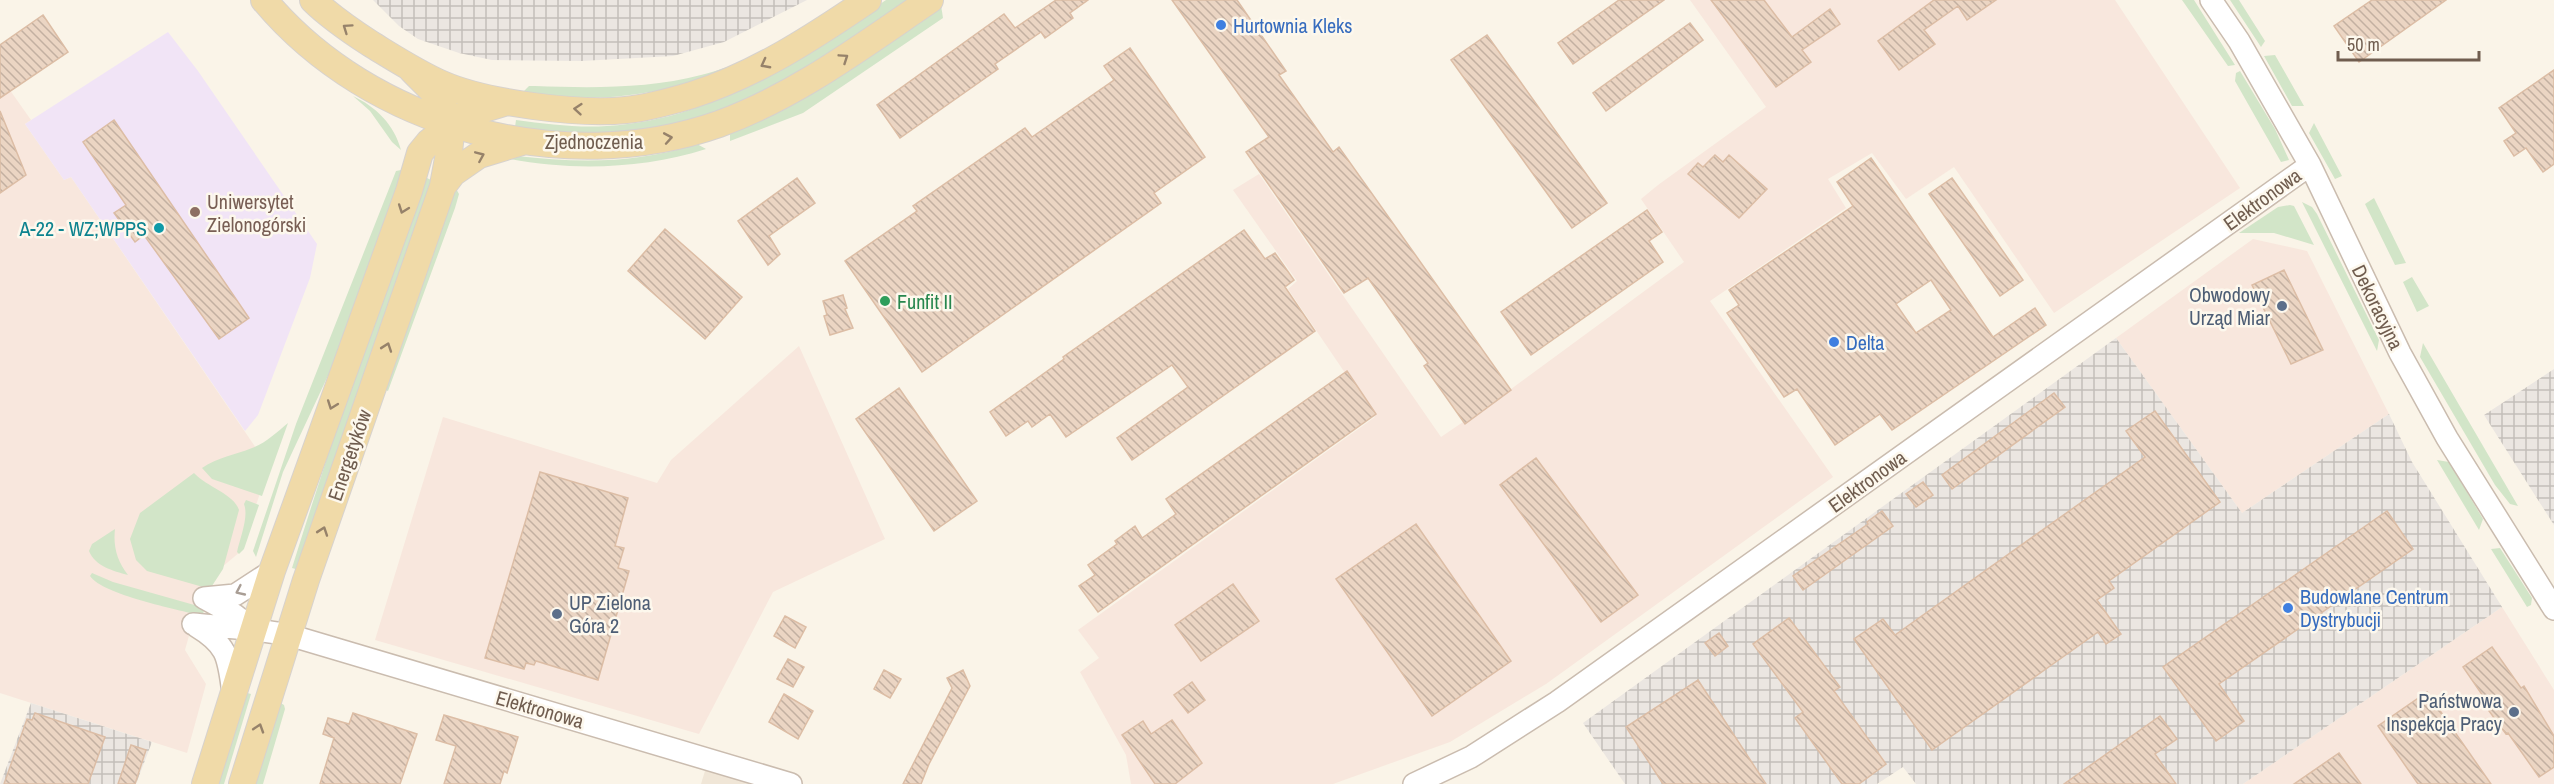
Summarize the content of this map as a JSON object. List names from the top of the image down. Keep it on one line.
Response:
{"streets":{"main road":["Zjednoczenia","Energetyków"],"street":["Elektronowa","Dekoracyjna"]},"crossings":[["Zjednoczenia","Energetyków"],["Elektronowa","Dekoracyjna"],["Elektronowa","Energetyków"]],"places":["Hurtownia Kleks","Uniwersytet Zielonogórski","A-22 - WZ;WPPS","Funfit II","Obwodowy Urząd Miar","Delta","Budowlane Centrum Dystrybucji","UP Zielona Góra 2","Państwowa Inspekcja Pracy"],"scale_bar":"50 m"}
